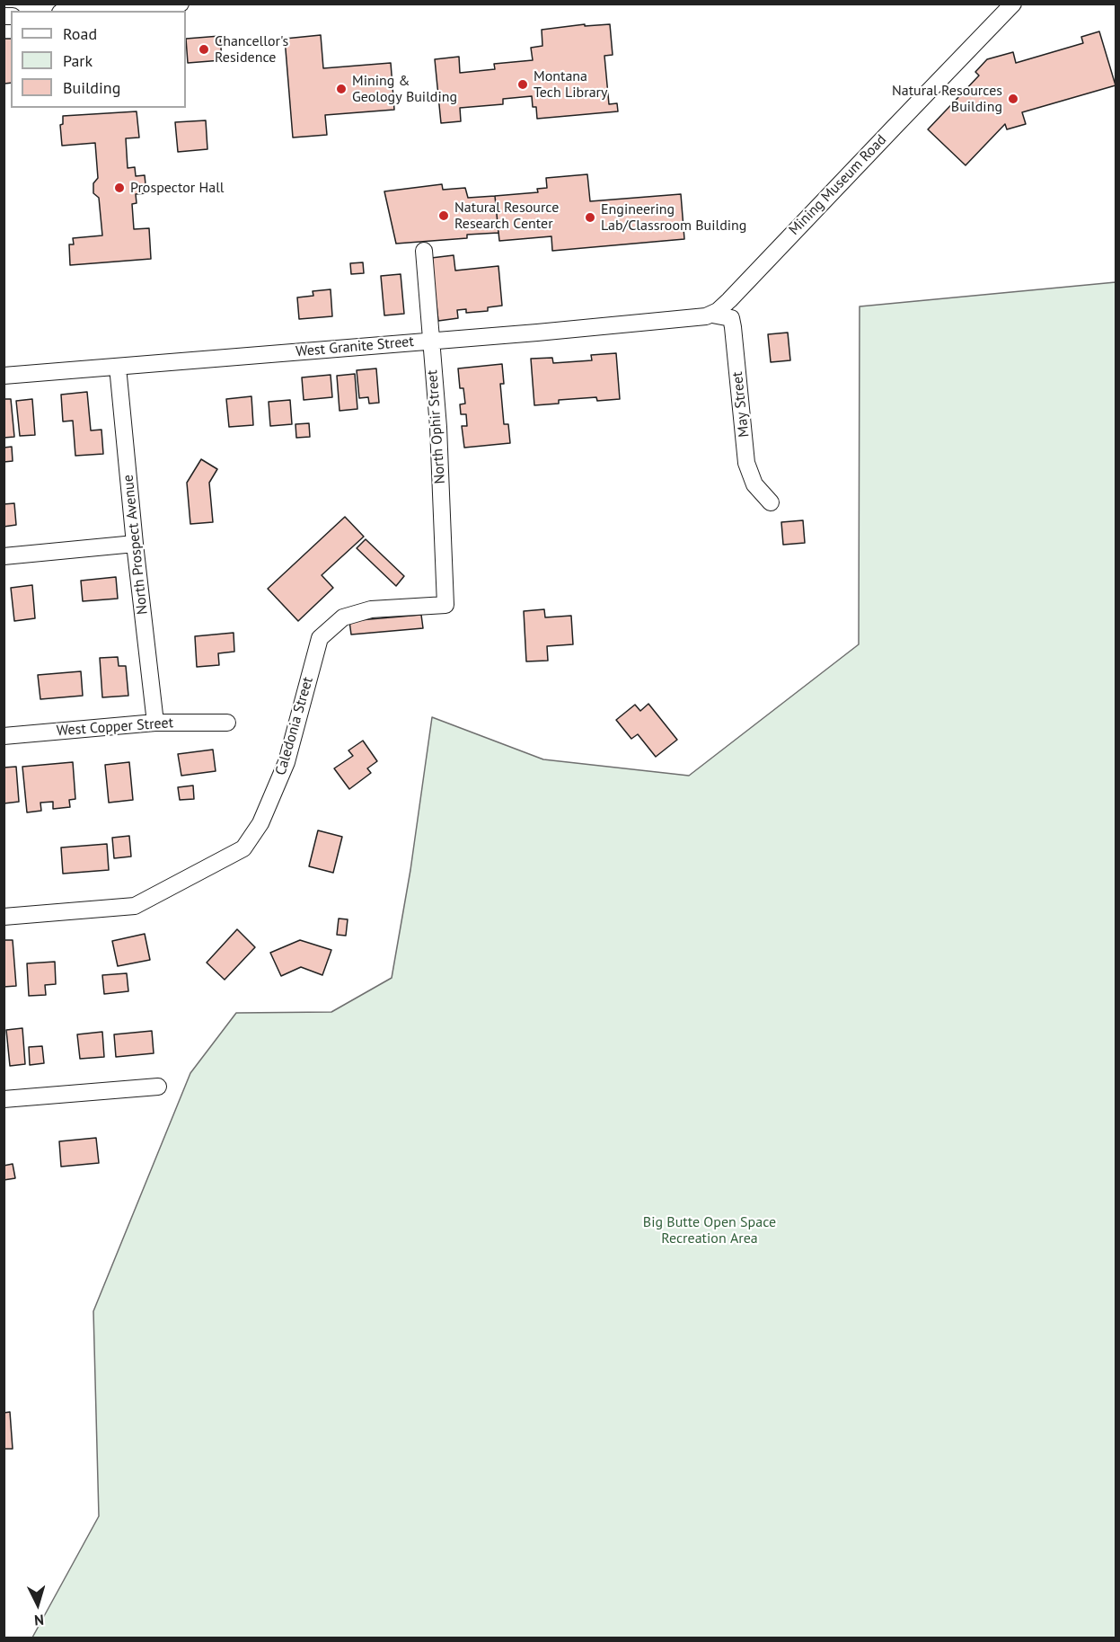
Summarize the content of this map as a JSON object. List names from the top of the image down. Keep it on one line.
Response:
{"streets":{"street":["Mining Museum Road","West Granite Street","May Street","North Ophir Street","North Prospect Avenue","Caledonia Street","West Copper Street"]},"crossings":[["Mining Museum Road","West Granite Street"],["Mining Museum Road","May Street"],["West Granite Street","May Street"],["West Granite Street","North Ophir Street"],["West Granite Street","North Prospect Avenue"],["North Ophir Street","Caledonia Street"],["North Prospect Avenue","West Copper Street"]],"parks":["Big Butte Open Space Recreation Area"],"places":["Chancellor's Residence","Montana Tech Library","Mining & Geology Building","Natural Resources Building","Prospector Hall","Natural Resource Research Center","Engineering Lab/Classroom Building"],"legend":["Road","Park","Building"],"north":"bottom"}
